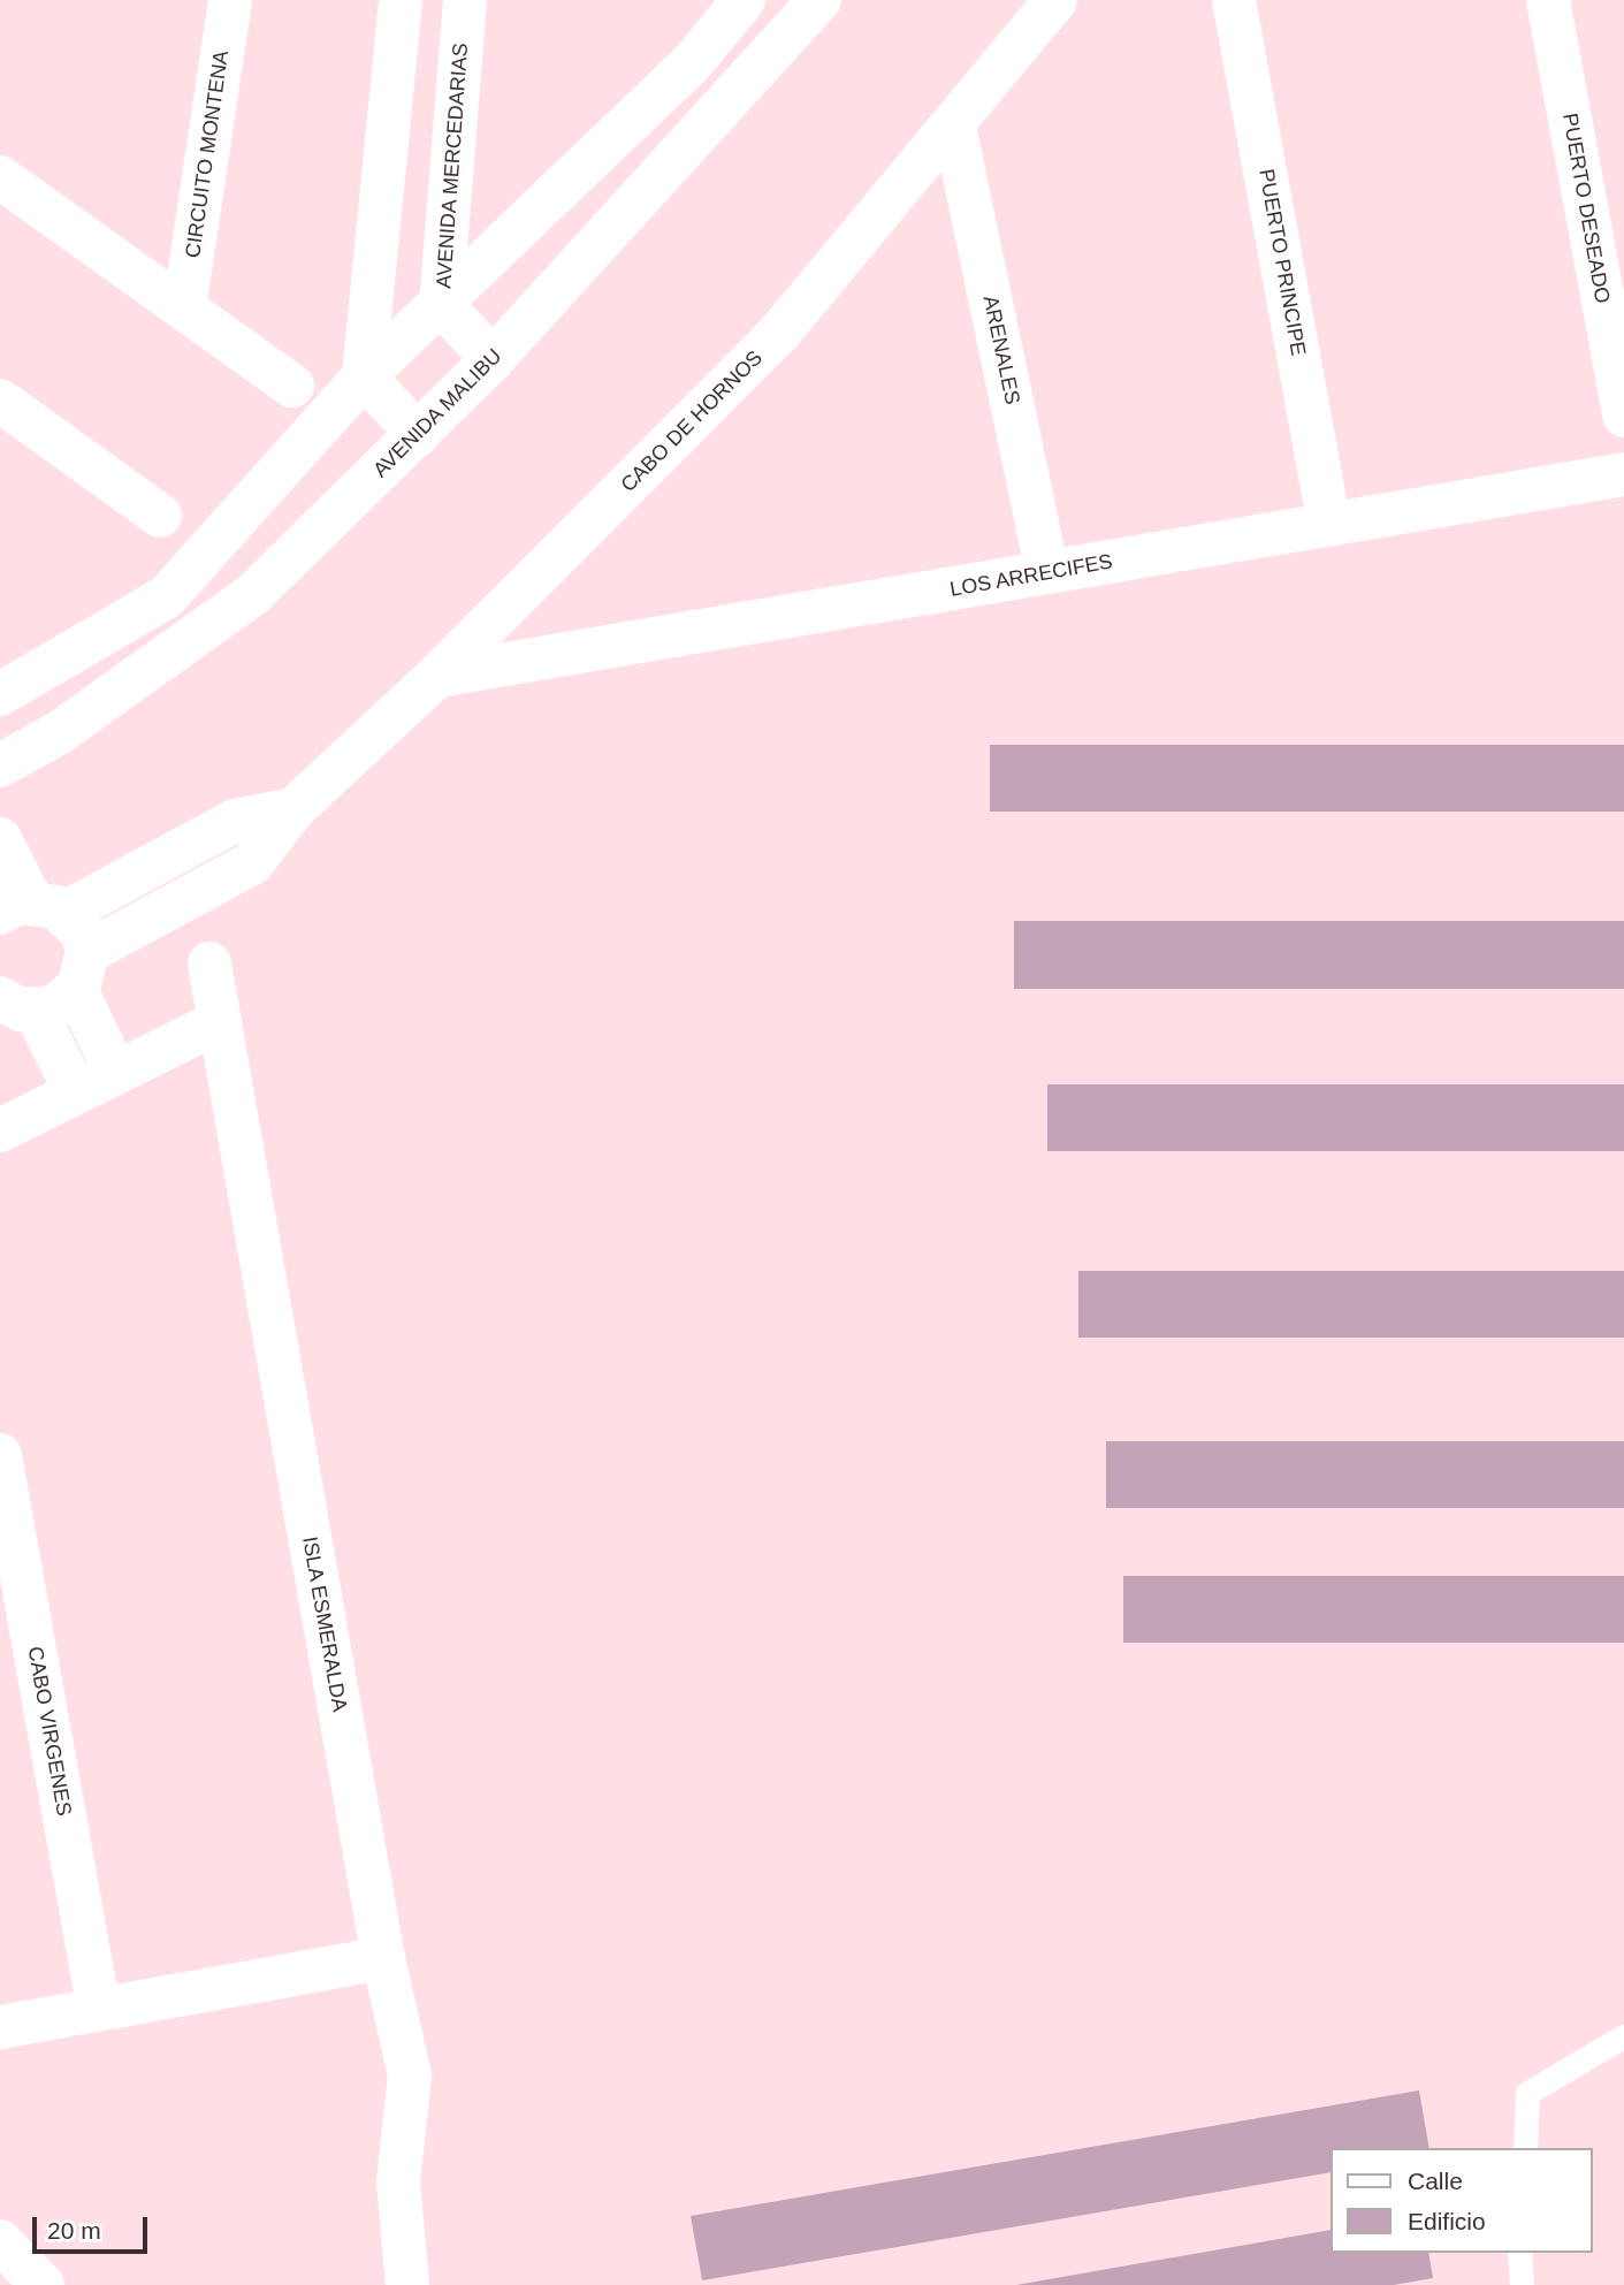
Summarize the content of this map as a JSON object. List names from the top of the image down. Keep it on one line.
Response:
{"streets":{"street":["CIRCUITO MONTENA","AVENIDA MERCEDARIAS","PUERTO DESEADO","PUERTO PRINCIPE","ARENALES","AVENIDA MALIBU","CABO DE HORNOS","LOS ARRECIFES","ISLA ESMERALDA","CABO VIRGENES"]},"crossings":[["AVENIDA MERCEDARIAS","AVENIDA MALIBU"],["PUERTO PRINCIPE","LOS ARRECIFES"],["ARENALES","CABO DE HORNOS"],["ARENALES","LOS ARRECIFES"],["CABO DE HORNOS","LOS ARRECIFES"]],"legend":["Calle","Edificio"],"scale_bar":"20 m"}
